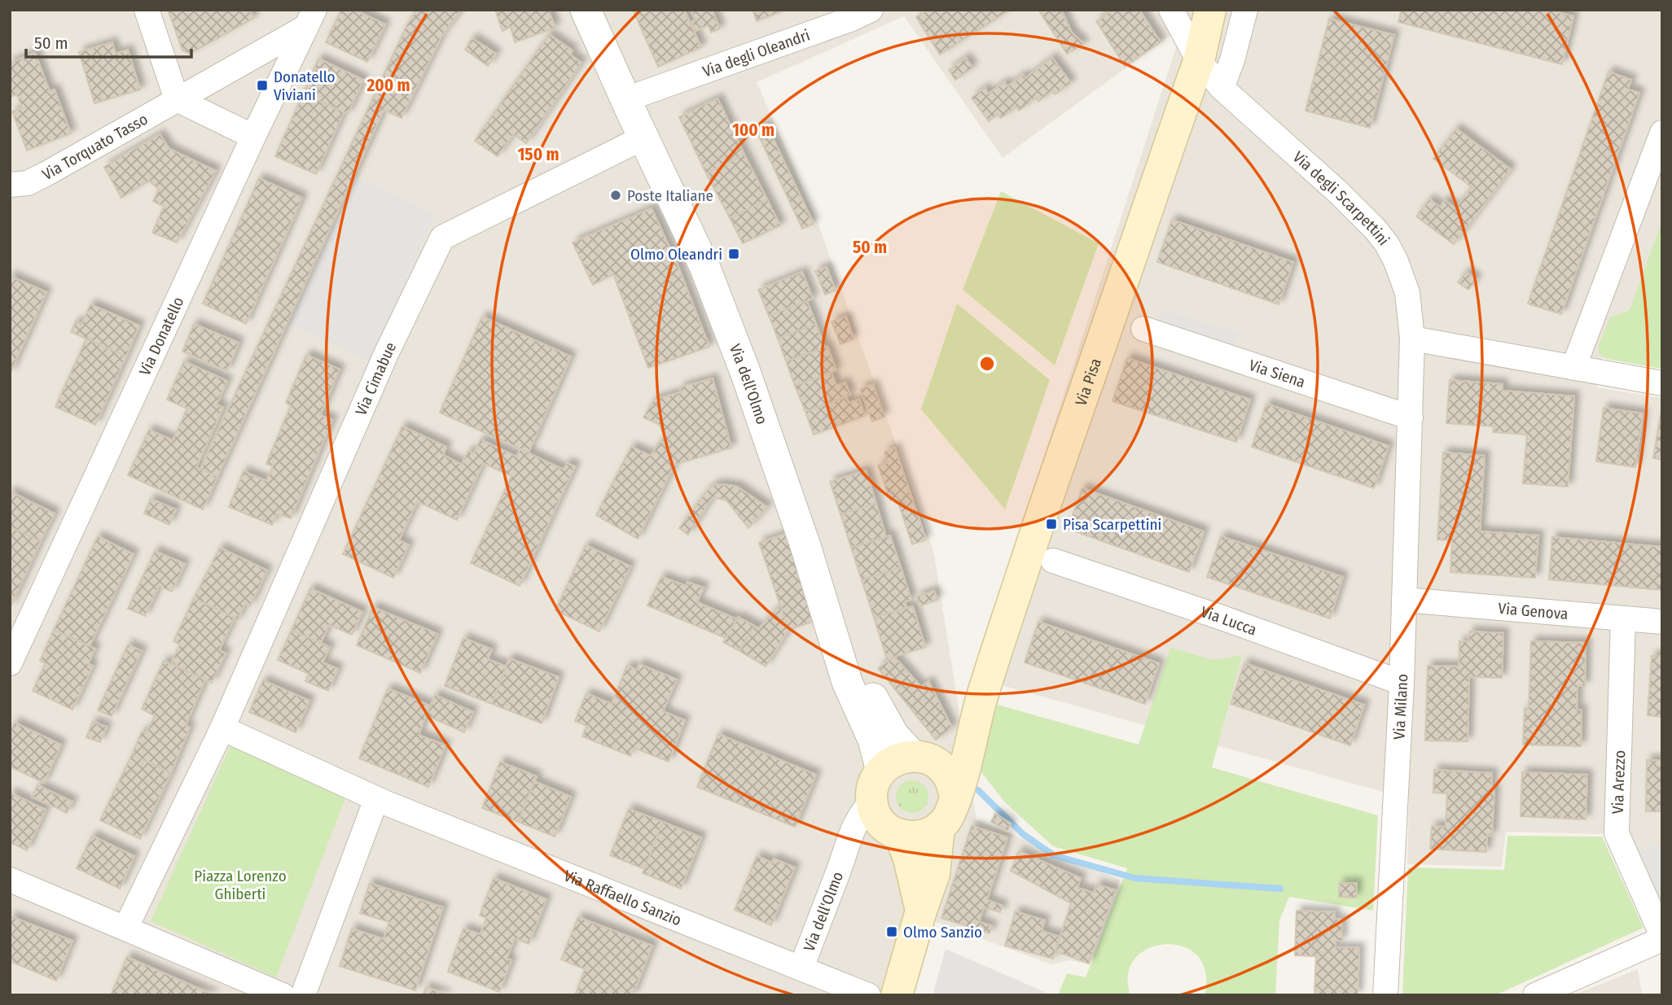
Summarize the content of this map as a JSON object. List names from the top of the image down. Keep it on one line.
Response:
{"streets":{"main road":["Via Pisa","Via dell'Olmo"],"street":["Via degli Oleandri","Via Torquato Tasso","Via degli Scarpettini","Via Donatello","Via Siena","Via Cimabue","Via Genova","Via Lucca","Via Milano","Via Arezzo","Via Raffaello Sanzio"]},"crossings":[["Via degli Oleandri","Via dell'Olmo"],["Via Torquato Tasso","Via Donatello"],["Via degli Scarpettini","Via Siena"],["Via degli Scarpettini","Via Pisa"],["Via degli Scarpettini","Via Milano"],["Via Siena","Via Milano"],["Via Cimabue","Via dell'Olmo"],["Via Pisa","Via dell'Olmo"],["Via dell'Olmo","Via Raffaello Sanzio"],["Via Genova","Via Milano"],["Via Genova","Via Arezzo"],["Via Lucca","Via Milano"]],"parks":["Piazza Lorenzo Ghiberti"],"places":{"transit":["Donatello Viviani","Olmo Oleandri","Pisa Scarpettini","Olmo Sanzio"],"other":["Poste Italiane"]},"scale_bar":"50 m","rings":["200 m","100 m","150 m","50 m"]}
